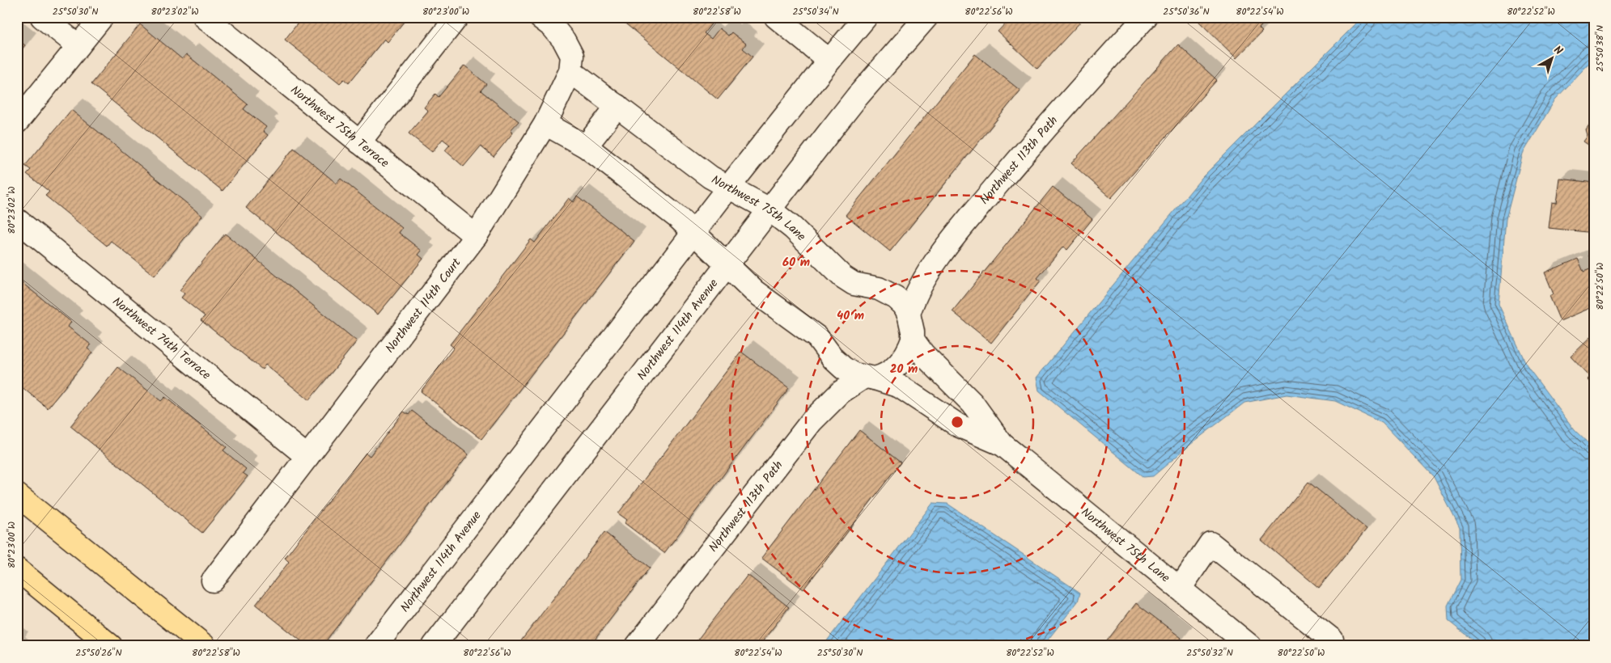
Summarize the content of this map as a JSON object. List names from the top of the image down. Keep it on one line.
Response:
{"streets":{"street":["Northwest 75th Terrace","Northwest 113th Path","Northwest 75th Lane","Northwest 114th Court","Northwest 114th Avenue","Northwest 74th Terrace"]},"crossings":[["Northwest 75th Terrace","Northwest 114th Court"],["Northwest 113th Path","Northwest 75th Lane"],["Northwest 75th Lane","Northwest 114th Court"],["Northwest 75th Lane","Northwest 114th Avenue"],["Northwest 114th Court","Northwest 74th Terrace"]],"north":"top right","coordinates":["25°50'30\"N","80°23'02\"W","80°23'00\"W","80°22'58\"W","25°50'34\"N","80°22'56\"W","25°50'36\"N","80°22'54\"W","80°22'52\"W","25°50'38\"N","80°22'50\"W","25°50'26\"N","25°50'32\"N"],"rings":["60 m","40 m","20 m"]}
